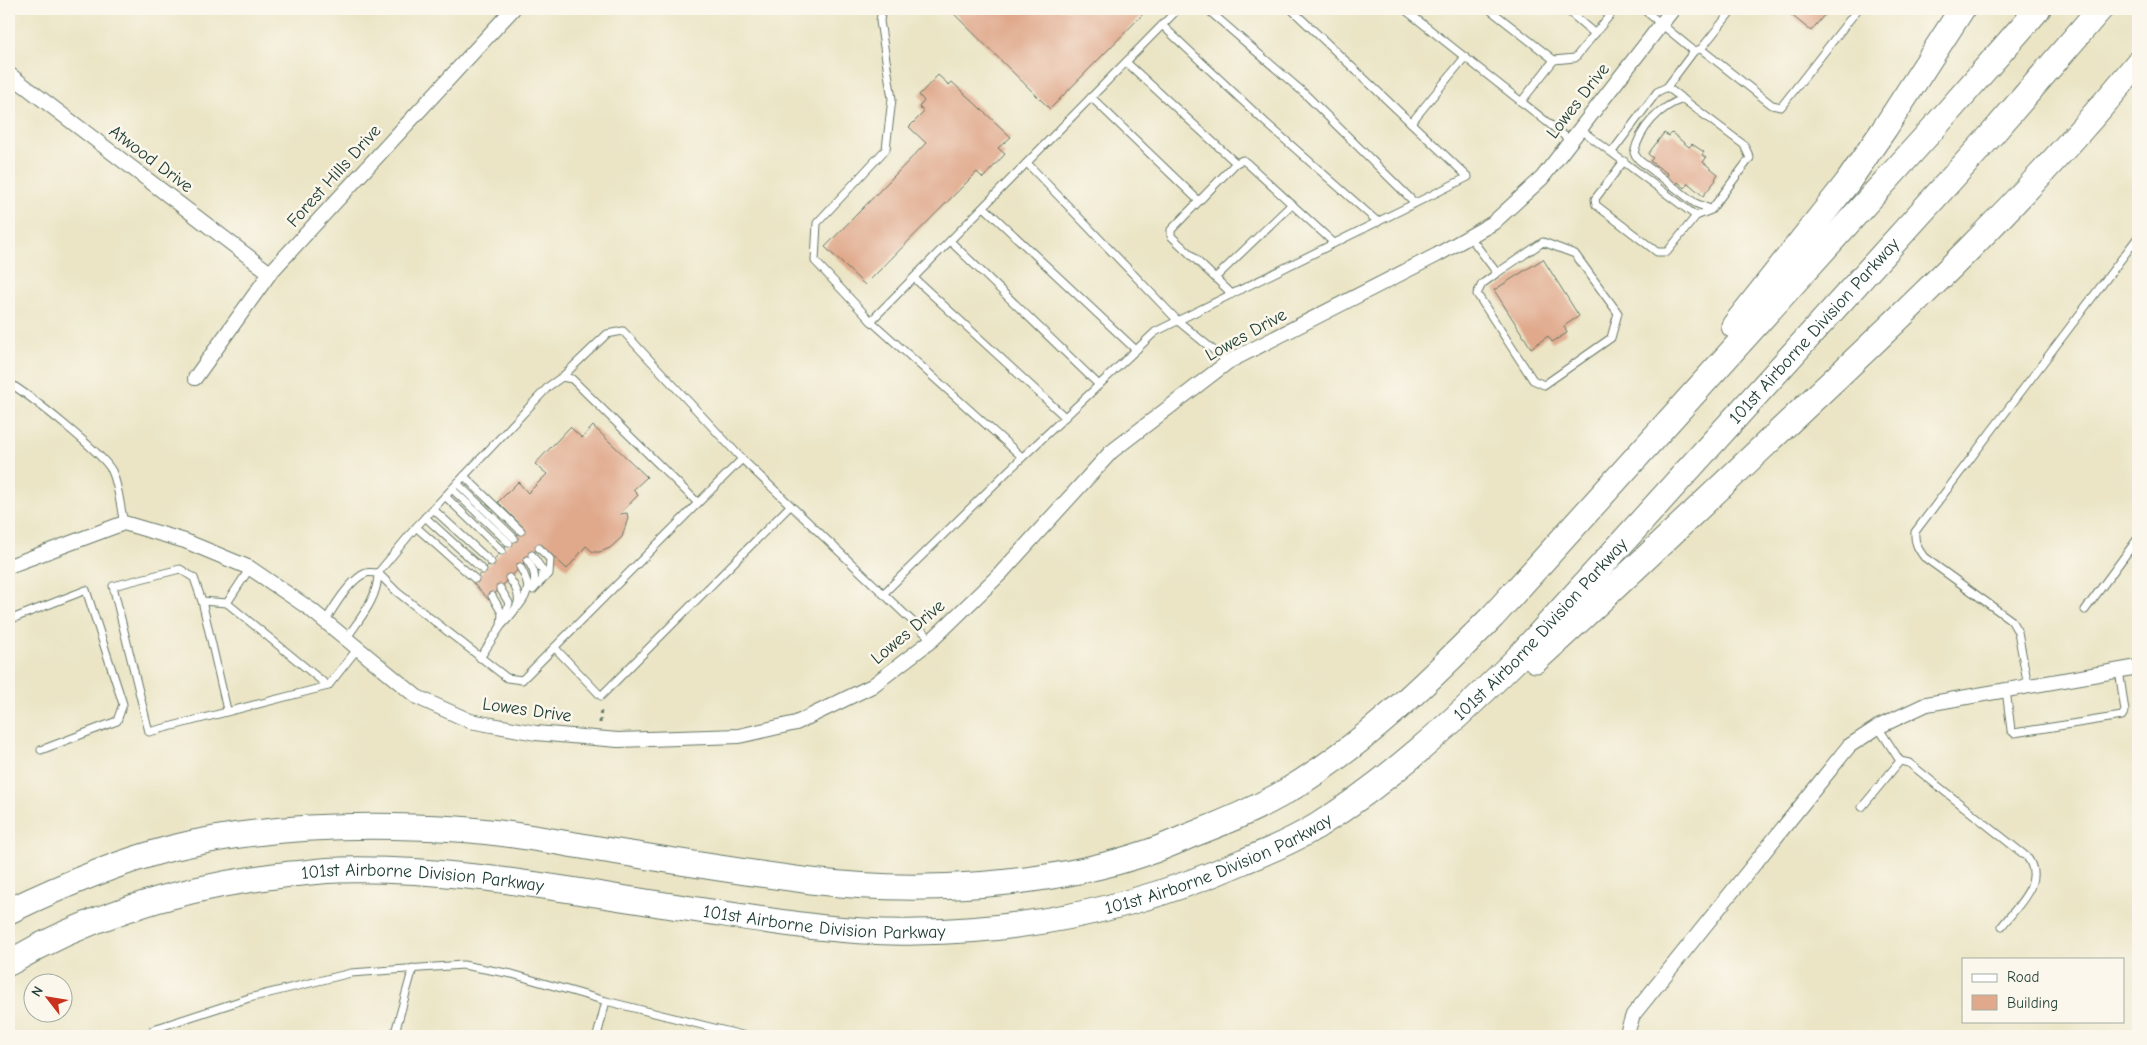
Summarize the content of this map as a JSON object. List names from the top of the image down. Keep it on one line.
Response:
{"streets":{"highway":["101st Airborne Division Parkway"],"street":["Lowes Drive","Atwood Drive","Forest Hills Drive"]},"crossings":[["Atwood Drive","Forest Hills Drive"]],"legend":["Road","Building"],"north":"top left"}
